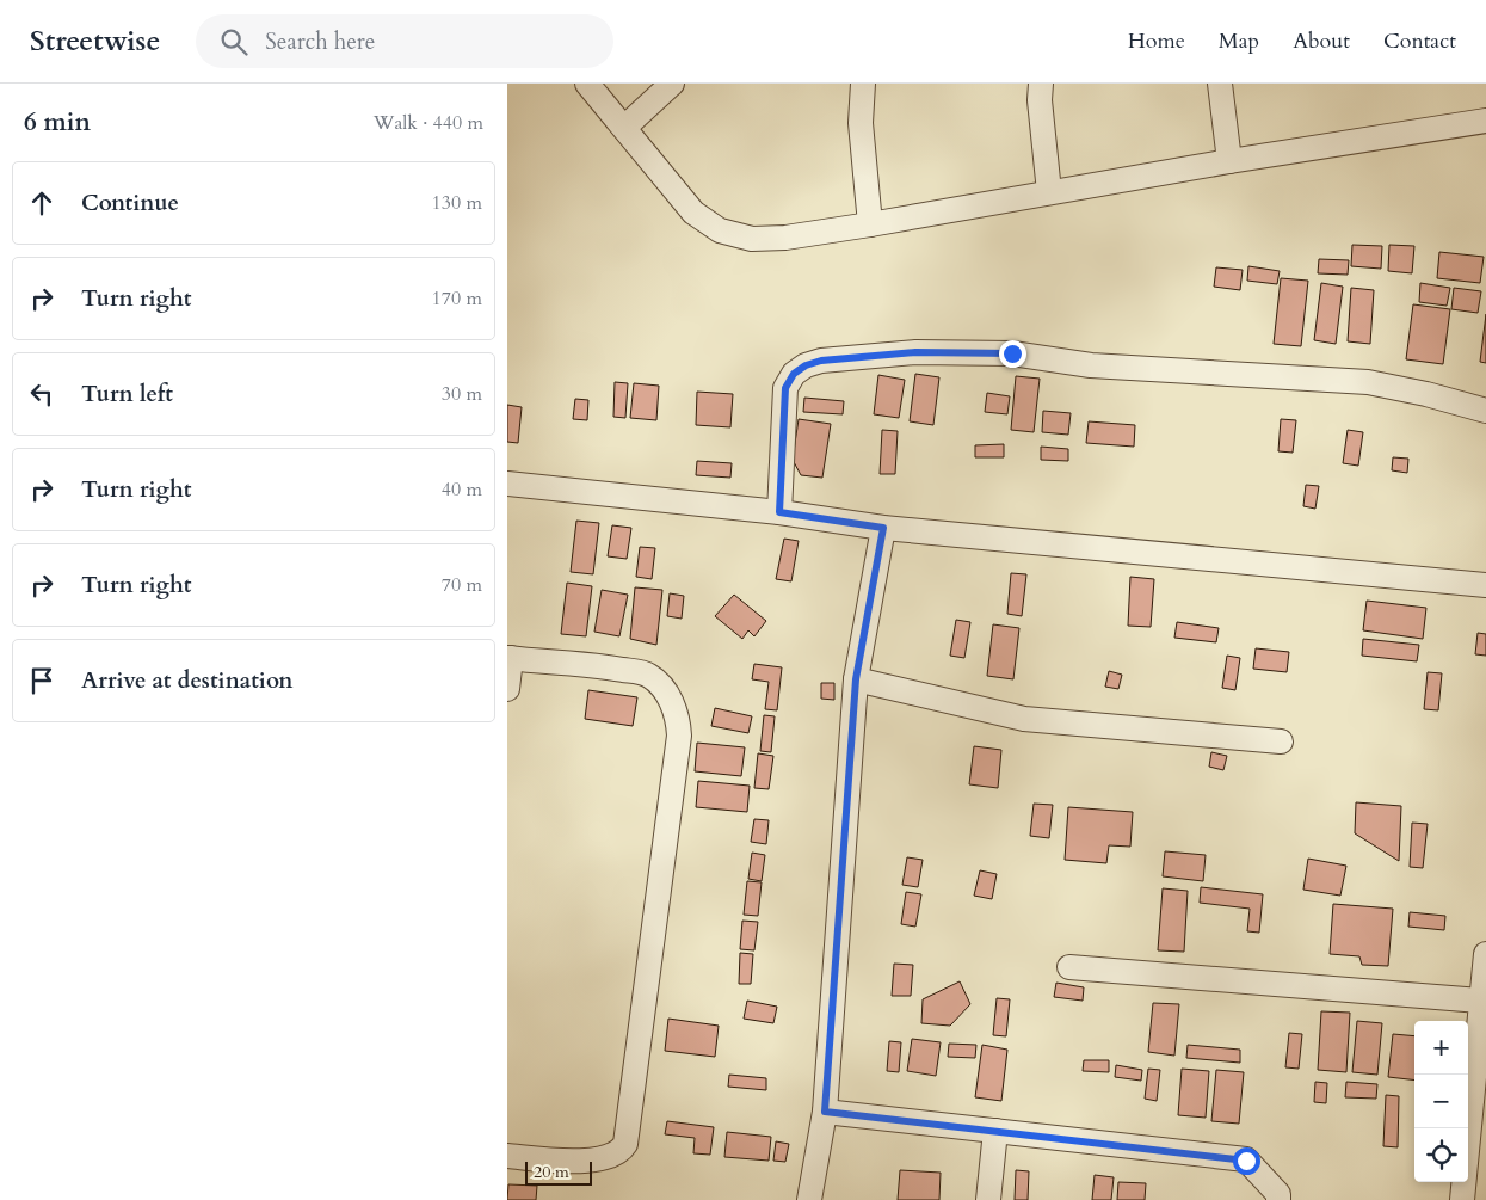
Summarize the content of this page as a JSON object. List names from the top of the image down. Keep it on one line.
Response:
{"scale_bar":"20 m","page":{"header":"Streetwise","search":"Search here","nav":["Home","Map","About","Contact"],"heading":["6 min","Walk · 440 m"],"list":[["Continue","130 m"],["Turn right","170 m"],["Turn left","30 m"],["Turn right","40 m"],["Turn right","70 m"],"Arrive at destination"],"map_buttons":["+","−"],"scale":"20 m"}}
